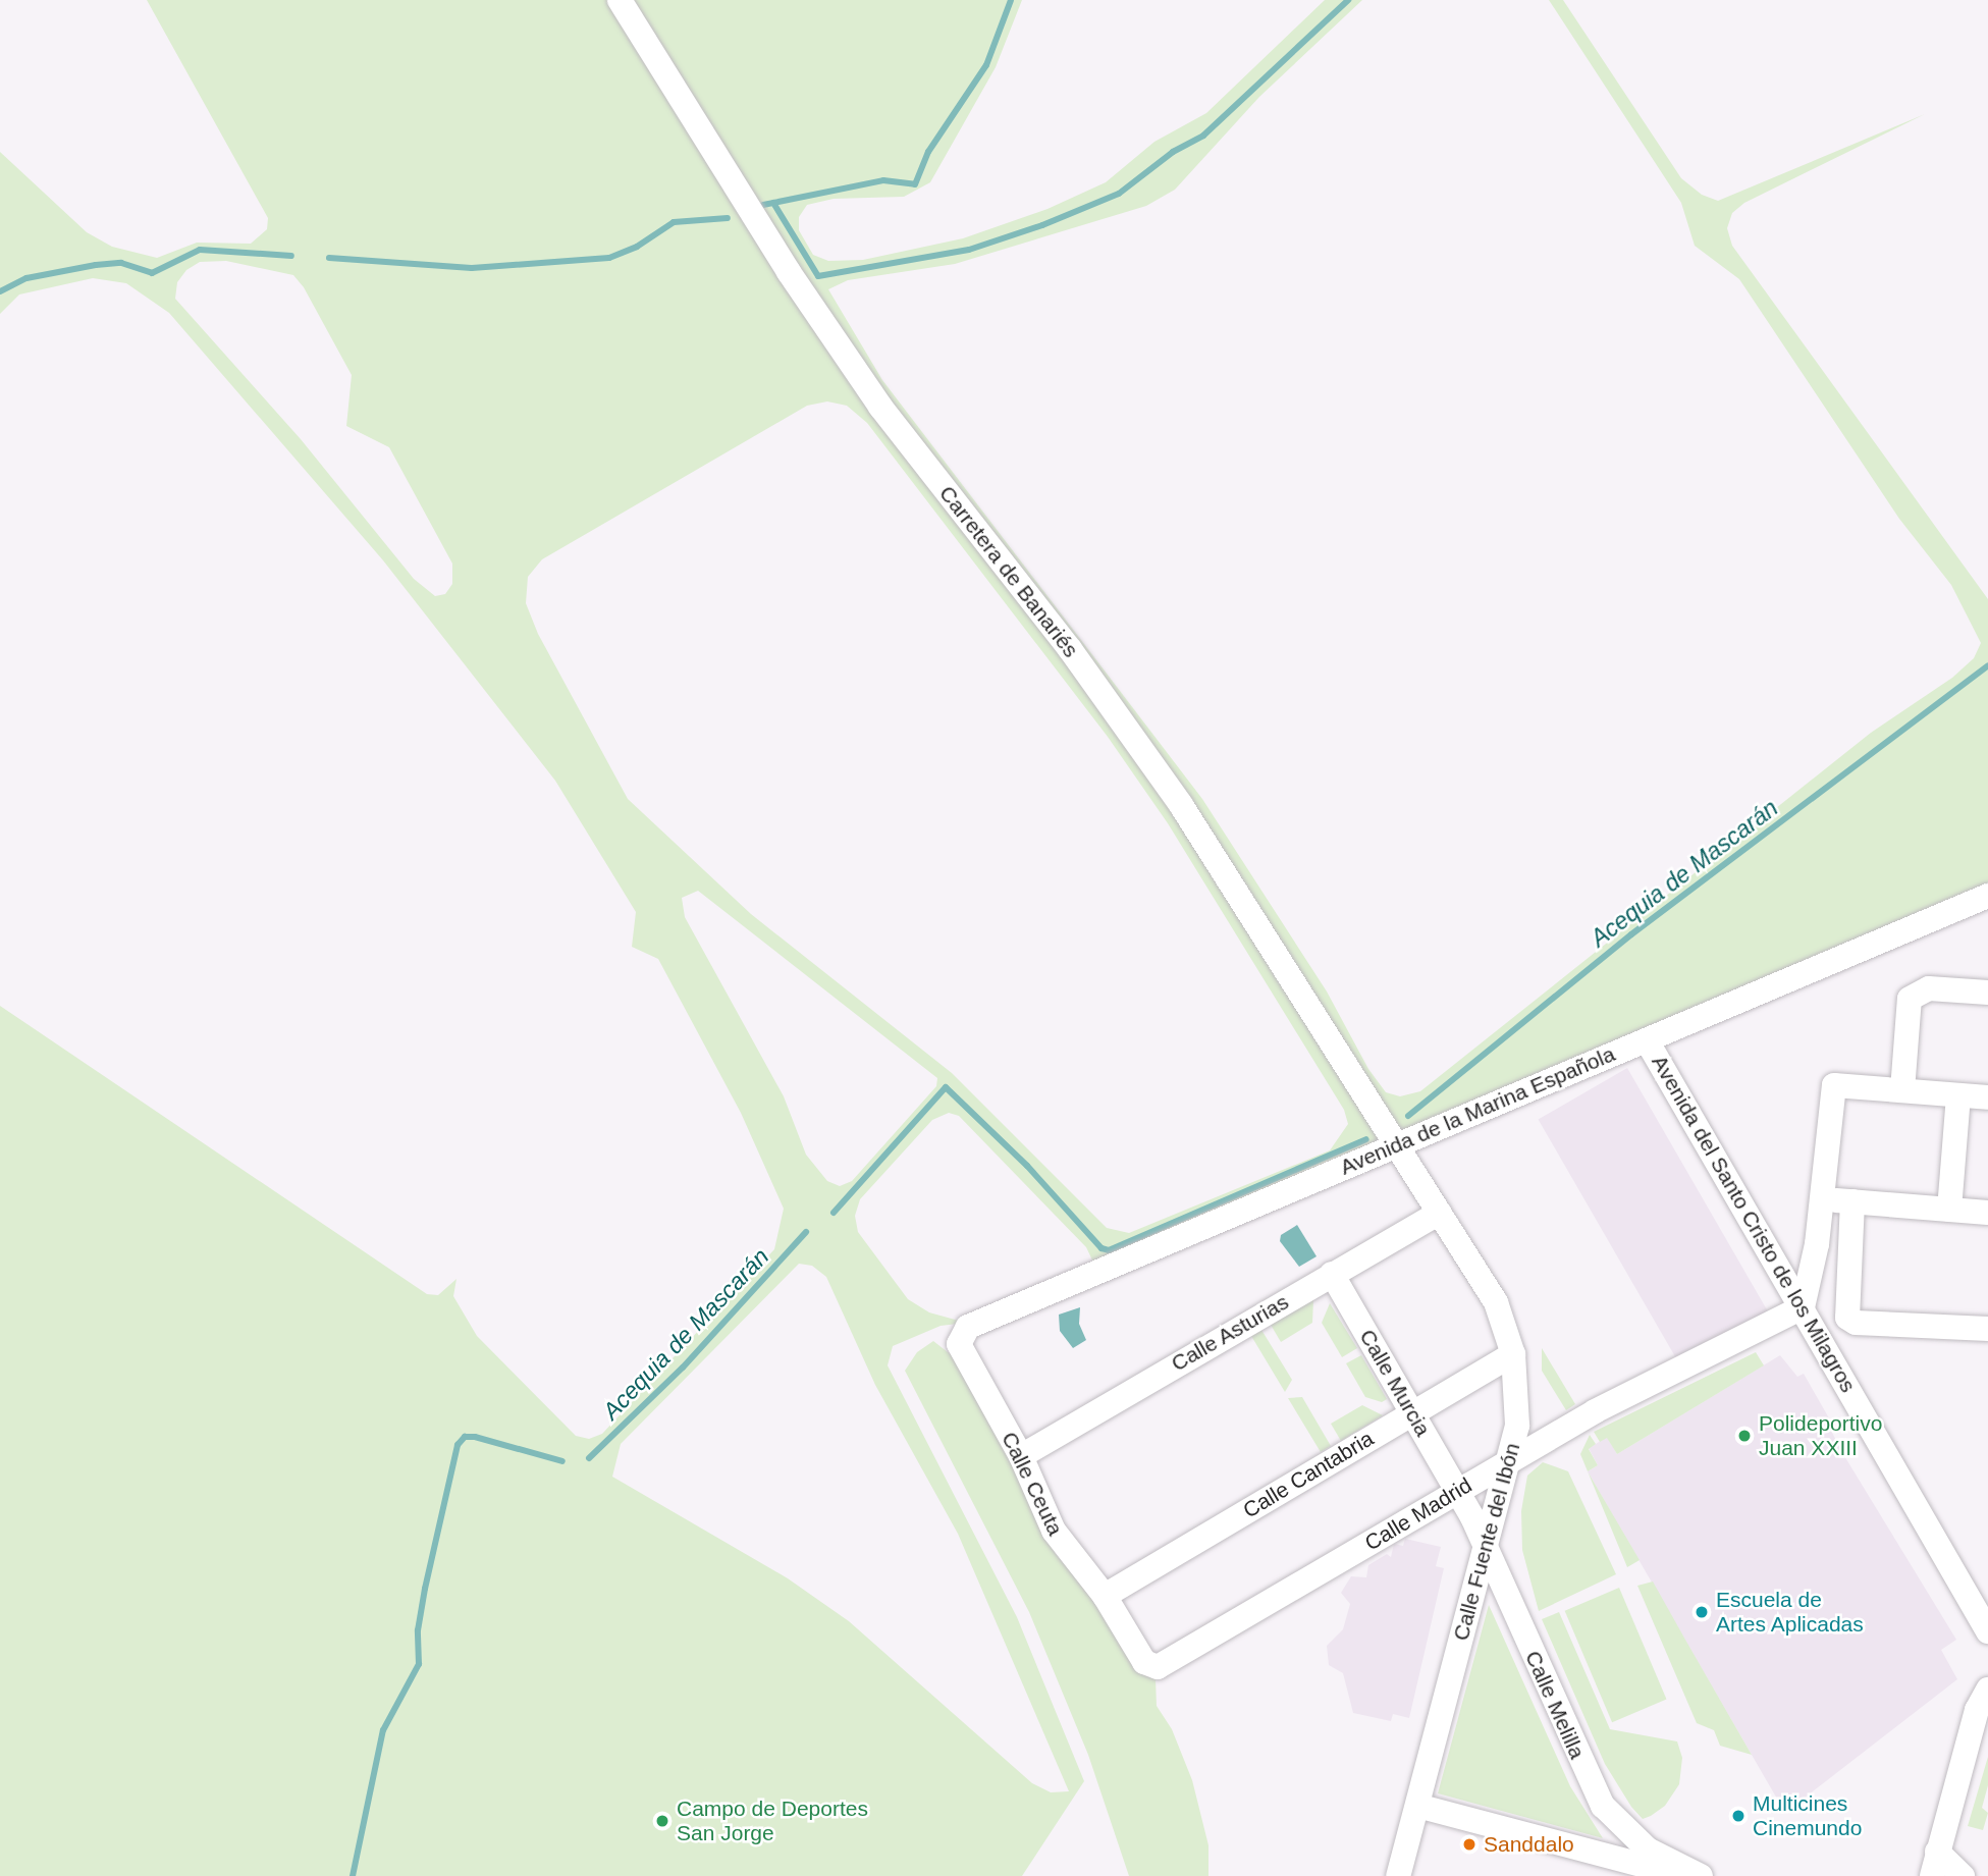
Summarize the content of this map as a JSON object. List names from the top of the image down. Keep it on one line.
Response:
{"streets":{"street":["Carretera de Banariés","Avenida de la Marina Española","Avenida del Santo Cristo de los Milagros","Calle Asturias","Calle Murcia","Calle Cantabria","Calle Ceuta","Calle Madrid","Calle Fuente del Ibón","Calle Melilla"]},"crossings":[["Carretera de Banariés","Avenida de la Marina Española"],["Carretera de Banariés","Calle Fuente del Ibón"],["Avenida de la Marina Española","Avenida del Santo Cristo de los Milagros"],["Avenida de la Marina Española","Calle Ceuta"],["Avenida de la Marina Española","Calle Fuente del Ibón"],["Avenida del Santo Cristo de los Milagros","Calle Madrid"],["Calle Asturias","Calle Murcia"],["Calle Asturias","Calle Ceuta"],["Calle Asturias","Calle Fuente del Ibón"],["Calle Murcia","Calle Cantabria"],["Calle Murcia","Calle Madrid"],["Calle Murcia","Calle Melilla"],["Calle Cantabria","Calle Ceuta"],["Calle Cantabria","Calle Fuente del Ibón"],["Calle Ceuta","Calle Madrid"],["Calle Madrid","Calle Fuente del Ibón"],["Calle Madrid","Calle Melilla"],["Calle Fuente del Ibón","Calle Melilla"]],"water":["Acequia de Mascarán"],"places":["Polideportivo Juan XXIII","Escuela de Artes Aplicadas","Multicines Cinemundo","Campo de Deportes San Jorge","Sanddalo"]}
